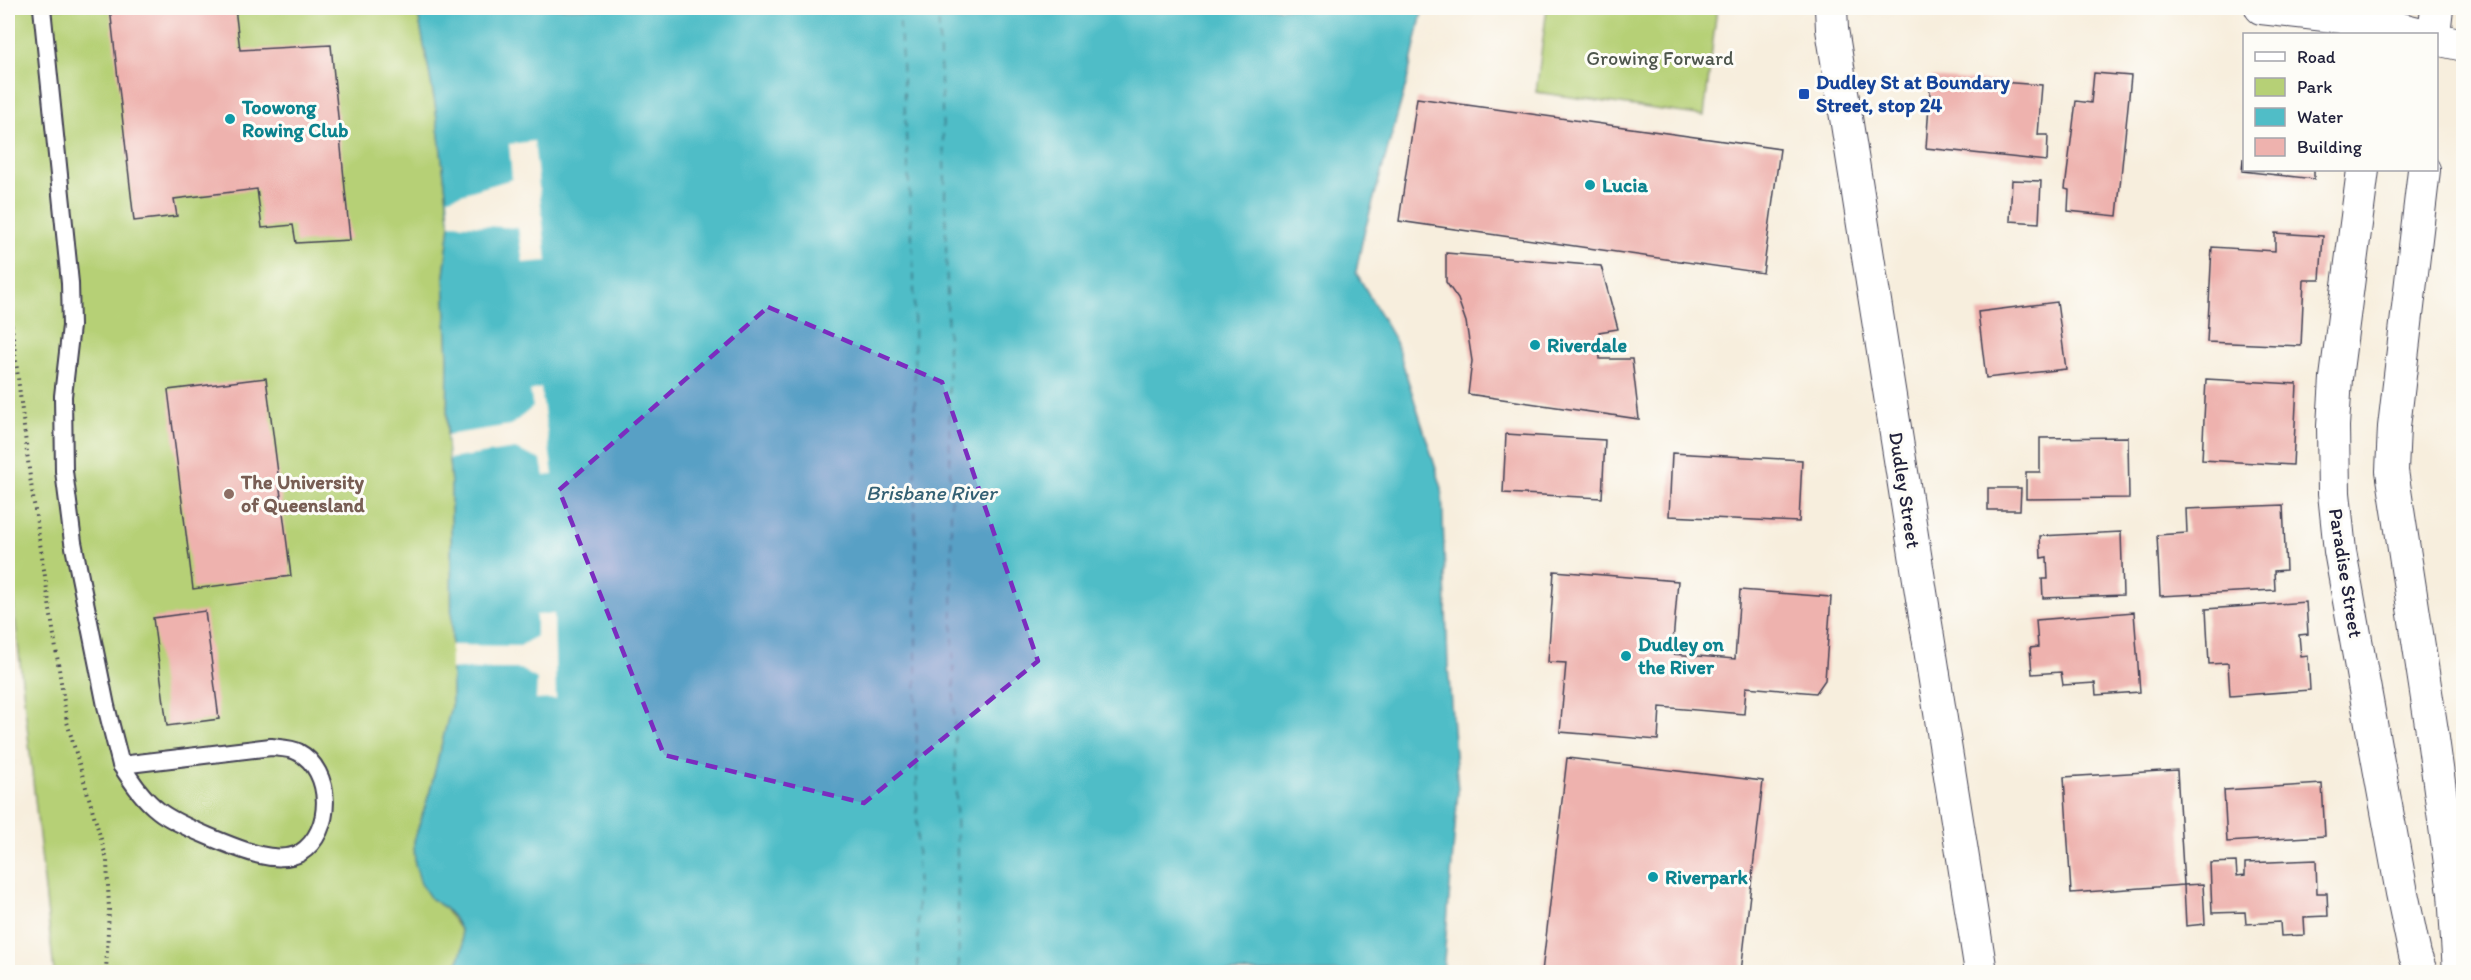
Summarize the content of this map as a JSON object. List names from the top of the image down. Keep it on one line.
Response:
{"streets":{"street":["Dudley Street","Paradise Street"]},"water":["Brisbane River"],"parks":["Growing Forward"],"places":{"transit":["Dudley St at Boundary Street, stop 24"],"other":["Toowong Rowing Club","Lucia","Riverdale","The University of Queensland","Dudley on the River","Riverpark"]},"legend":["Road","Park","Water","Building"]}
